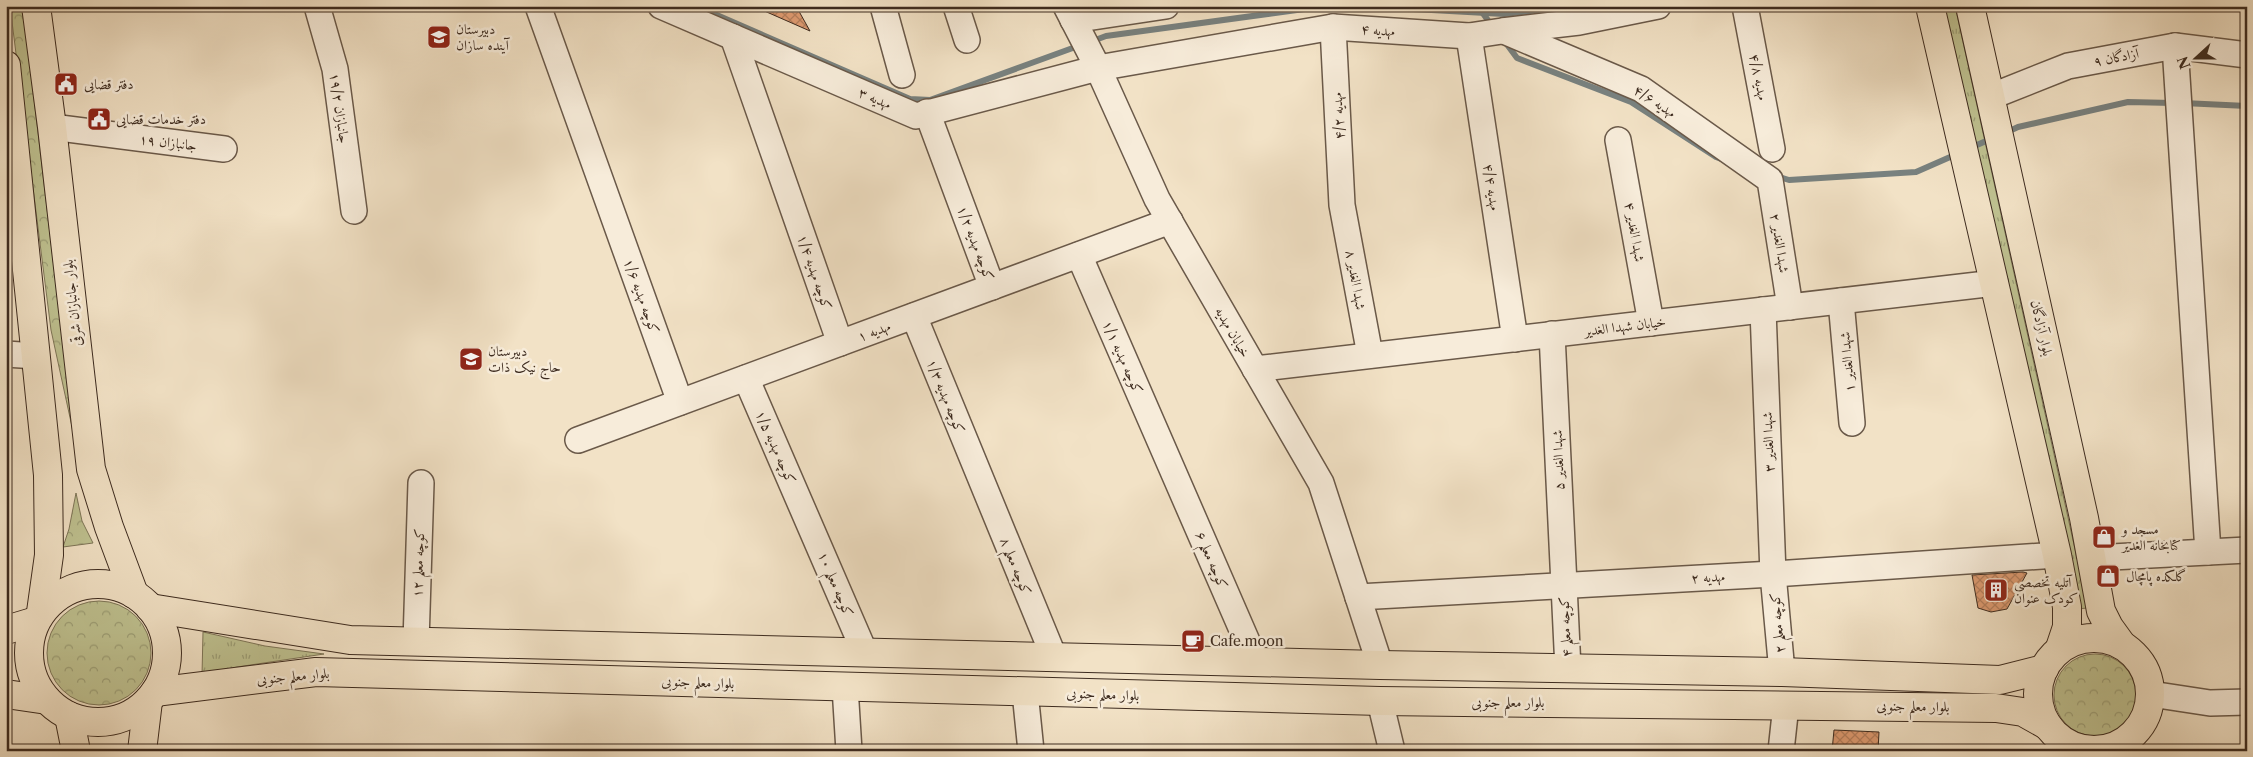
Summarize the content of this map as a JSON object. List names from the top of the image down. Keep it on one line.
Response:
{"streets":{"main road":["بلوار جانبازان شرقی","بلوار آزادگان","بلوار معلم جنوبی"],"street":["مهدیه ۴","آزادگان ۹","مهدیه ۴/۸","مهدیه ۳","مهدیه ۴/۶","جانبازان ۱۹/۲","مهدیه ۴/۲","جانبازان ۱۹","مهدیه ۴/۴","شهدا الغدیر ۴","کوچه مهدیه ۱/۲","شهدا الغدیر ۲","کوچه مهدیه ۱/۴","شهدا الغدیر ۸","کوچه مهدیه ۱/۶","خیابان شهدا الغدیر","مهدیه ۱","خیابان مهدیه","کوچه مهدیه ۱/۱","شهدا الغدیر ۱","کوچه مهدیه ۱/۳","شهدا الغدیر ۳","کوچه مهدیه ۱/۵","شهدا الغدیر ۵","کوچه معلم ۶","کوچه معلم ۱۲","کوچه معلم ۸","مهدیه ۲","کوچه معلم ۱۰","کوچه معلم ۲","کوچه معلم ۴"]},"crossings":[["مهدیه ۴","مهدیه ۳"],["مهدیه ۴","مهدیه ۴/۶"],["مهدیه ۴","مهدیه ۴/۲"],["مهدیه ۴","مهدیه ۴/۴"],["مهدیه ۴","خیابان مهدیه"],["آزادگان ۹","بلوار آزادگان"],["مهدیه ۳","کوچه مهدیه ۱/۲"],["مهدیه ۳","کوچه مهدیه ۱/۴"],["مهدیه ۳","خیابان مهدیه"],["مهدیه ۴/۶","شهدا الغدیر ۲"],["مهدیه ۴/۲","شهدا الغدیر ۸"],["جانبازان ۱۹","بلوار جانبازان شرقی"],["مهدیه ۴/۴","خیابان شهدا الغدیر"],["شهدا الغدیر ۴","خیابان شهدا الغدیر"],["کوچه مهدیه ۱/۲","مهدیه ۱"],["شهدا الغدیر ۲","خیابان شهدا الغدیر"],["کوچه مهدیه ۱/۴","مهدیه ۱"],["شهدا الغدیر ۸","خیابان شهدا الغدیر"],["کوچه مهدیه ۱/۶","مهدیه ۱"],["بلوار جانبازان شرقی","بلوار معلم جنوبی"],["خیابان شهدا الغدیر","خیابان مهدیه"],["خیابان شهدا الغدیر","شهدا الغدیر ۱"],["خیابان شهدا الغدیر","شهدا الغدیر ۳"],["خیابان شهدا الغدیر","شهدا الغدیر ۵"],["بلوار آزادگان","بلوار معلم جنوبی"],["مهدیه ۱","خیابان مهدیه"],["مهدیه ۱","کوچه مهدیه ۱/۱"],["مهدیه ۱","کوچه مهدیه ۱/۳"],["مهدیه ۱","کوچه مهدیه ۱/۵"],["خیابان مهدیه","مهدیه ۲"],["خیابان مهدیه","بلوار معلم جنوبی"],["کوچه مهدیه ۱/۱","کوچه معلم ۶"],["کوچه مهدیه ۱/۳","کوچه معلم ۸"],["شهدا الغدیر ۳","مهدیه ۲"],["شهدا الغدیر ۳","کوچه معلم ۲"],["کوچه مهدیه ۱/۵","کوچه معلم ۱۰"],["شهدا الغدیر ۵","مهدیه ۲"],["شهدا الغدیر ۵","کوچه معلم ۴"],["کوچه معلم ۶","بلوار معلم جنوبی"],["کوچه معلم ۱۲","بلوار معلم جنوبی"],["کوچه معلم ۸","بلوار معلم جنوبی"],["مهدیه ۲","کوچه معلم ۲"],["مهدیه ۲","کوچه معلم ۴"],["کوچه معلم ۱۰","بلوار معلم جنوبی"],["کوچه معلم ۲","بلوار معلم جنوبی"],["کوچه معلم ۴","بلوار معلم جنوبی"]],"places":{"school or university":["دبیرستان آینده سازان","دبیرستان حاج نیک ذات"],"public building":["دفتر قضایی","دفتر خدمات قضایی"],"shop":["مسجد و کتابخانه الغدیر","گلکده پامچال"],"building":["آتلیه تخصصی کودک عنوان"],"cafe":["Cafe.moon"]},"north":"left"}
